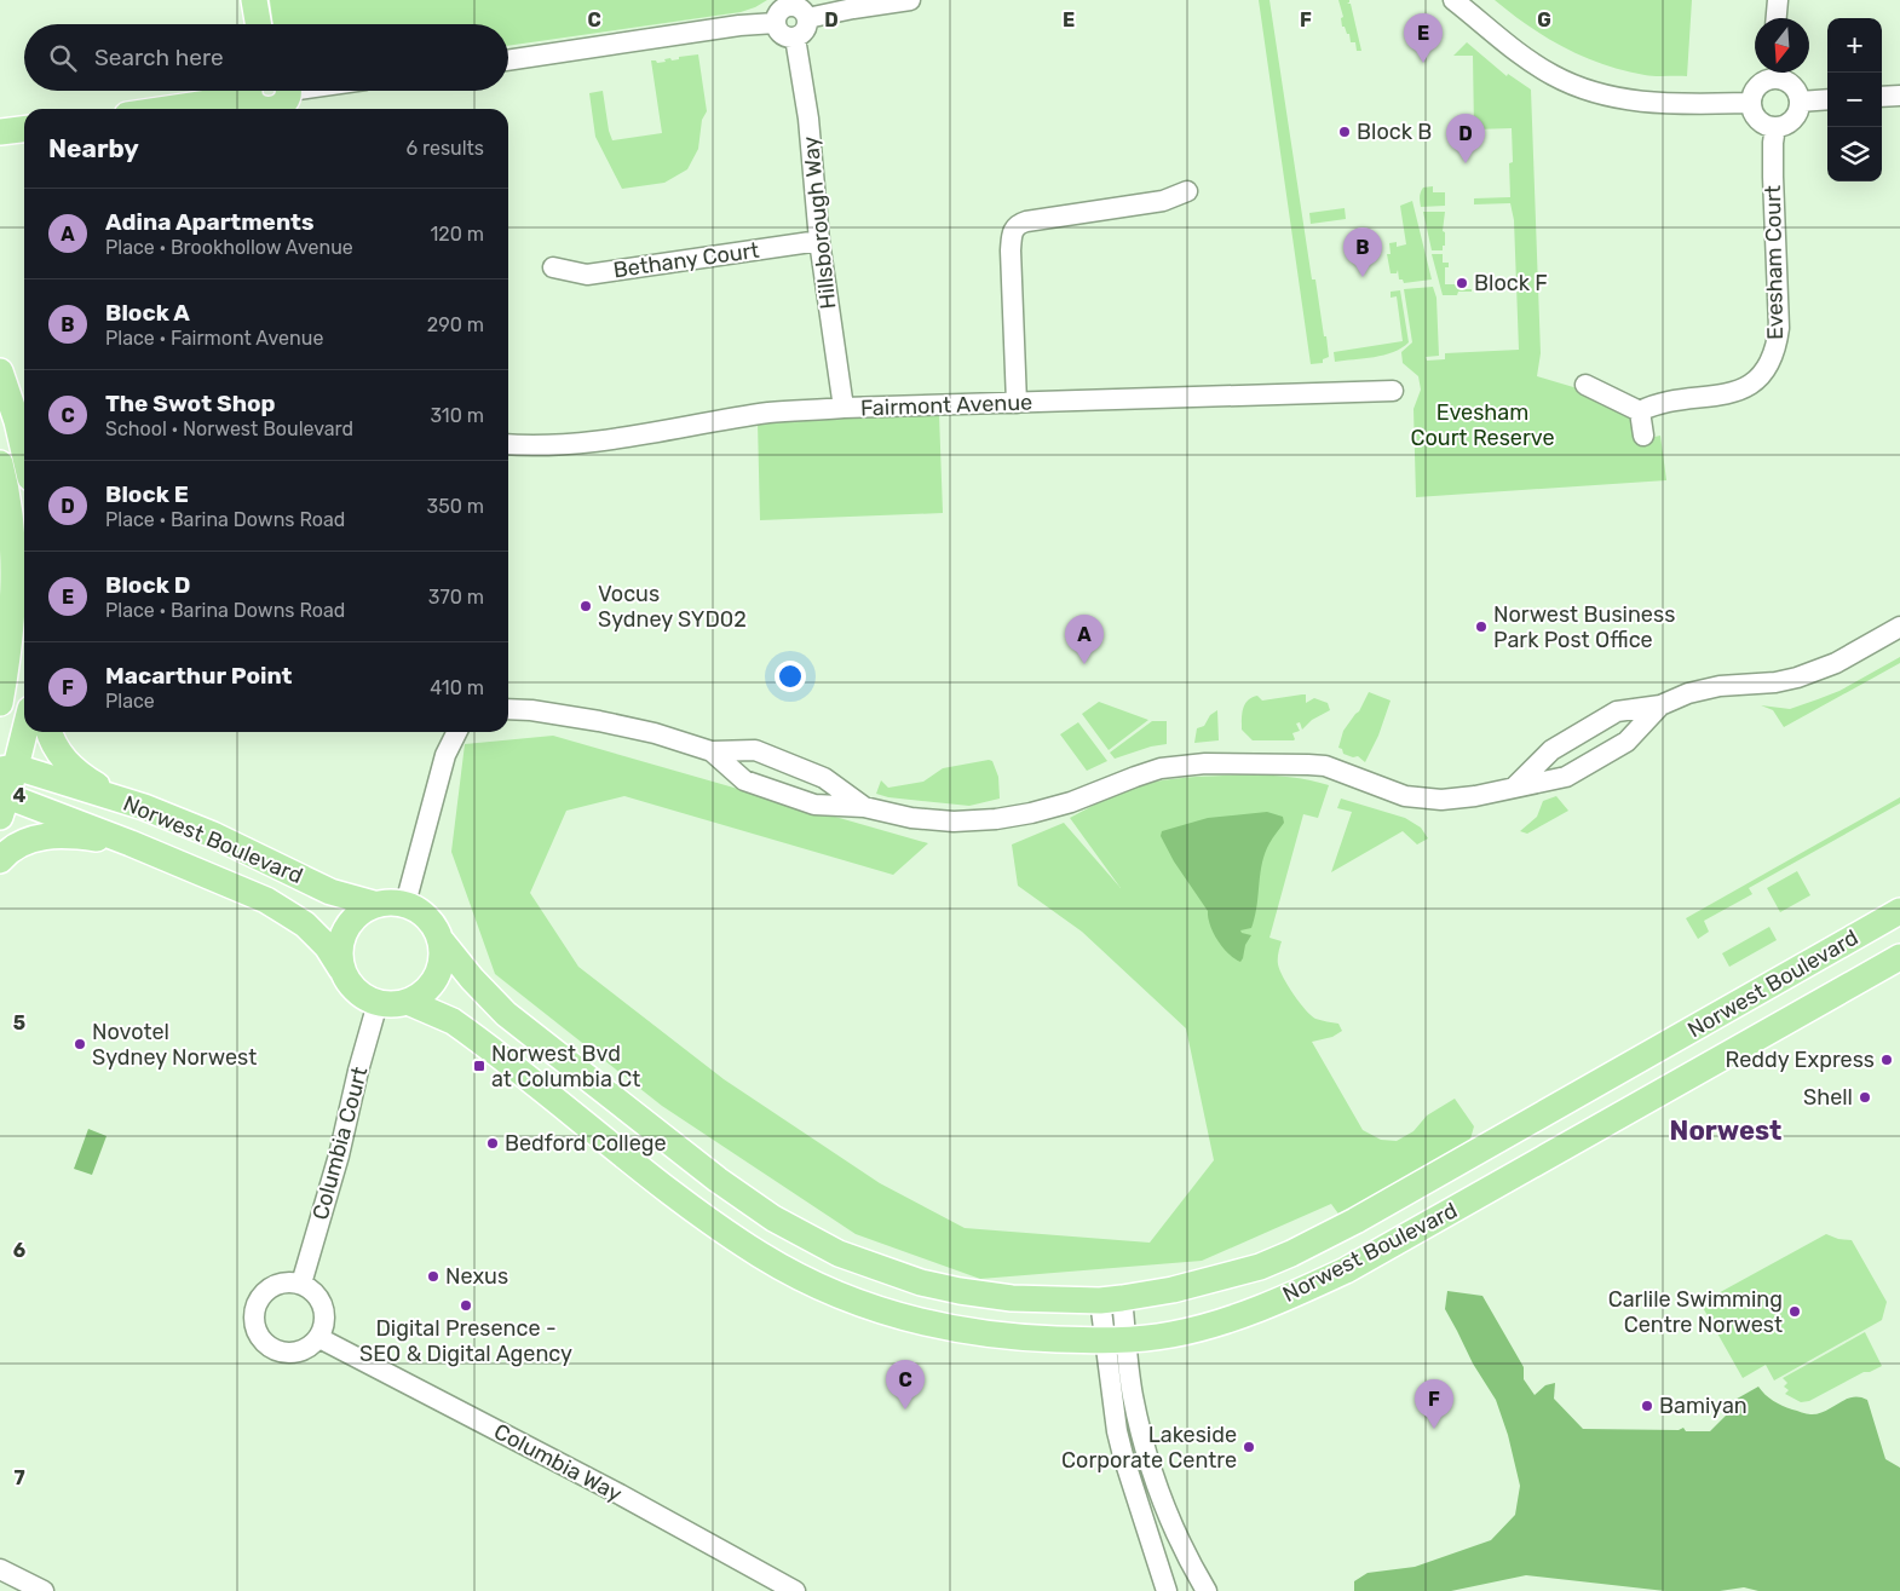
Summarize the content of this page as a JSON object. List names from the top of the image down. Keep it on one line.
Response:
{"streets":{"main road":["Norwest Boulevard"],"street":["Hillsborough Way","Bethany Court","Evesham Court","Fairmont Avenue","Columbia Court","Columbia Way"]},"crossings":[["Hillsborough Way","Bethany Court"],["Hillsborough Way","Fairmont Avenue"],["Norwest Boulevard","Columbia Court"],["Columbia Court","Columbia Way"]],"districts":["Norwest"],"parks":["Evesham Court Reserve"],"places":{"other":["Block B","Block F","Vocus Sydney SYD02","Norwest Business Park Post Office","Novotel Sydney Norwest","Reddy Express","Shell","Bedford College","Nexus","Digital Presence - SEO & Digital Agency","Carlile Swimming Centre Norwest","Bamiyan","Lakeside Corporate Centre"],"transit":["Norwest Bvd at Columbia Ct"]},"north":"bottom","page":{"pins":["E","D","B","A","C","F"],"map_buttons":["+","−"],"search":"Search here","heading":["Nearby","6 results"],"list":[{"mark":"A","name":"Adina Apartments","note":"Place · Brookhollow Avenue","value":"120 m"},{"mark":"B","name":"Block A","note":"Place · Fairmont Avenue","value":"290 m"},{"mark":"C","name":"The Swot Shop","note":"School · Norwest Boulevard","value":"310 m"},{"mark":"D","name":"Block E","note":"Place · Barina Downs Road","value":"350 m"},{"mark":"E","name":"Block D","note":"Place · Barina Downs Road","value":"370 m"},{"mark":"F","name":"Macarthur Point","note":"Place","value":"410 m"}]},"grid":{"columns":["C","D","E","F","G"],"rows":["4","5","6","7"]}}
